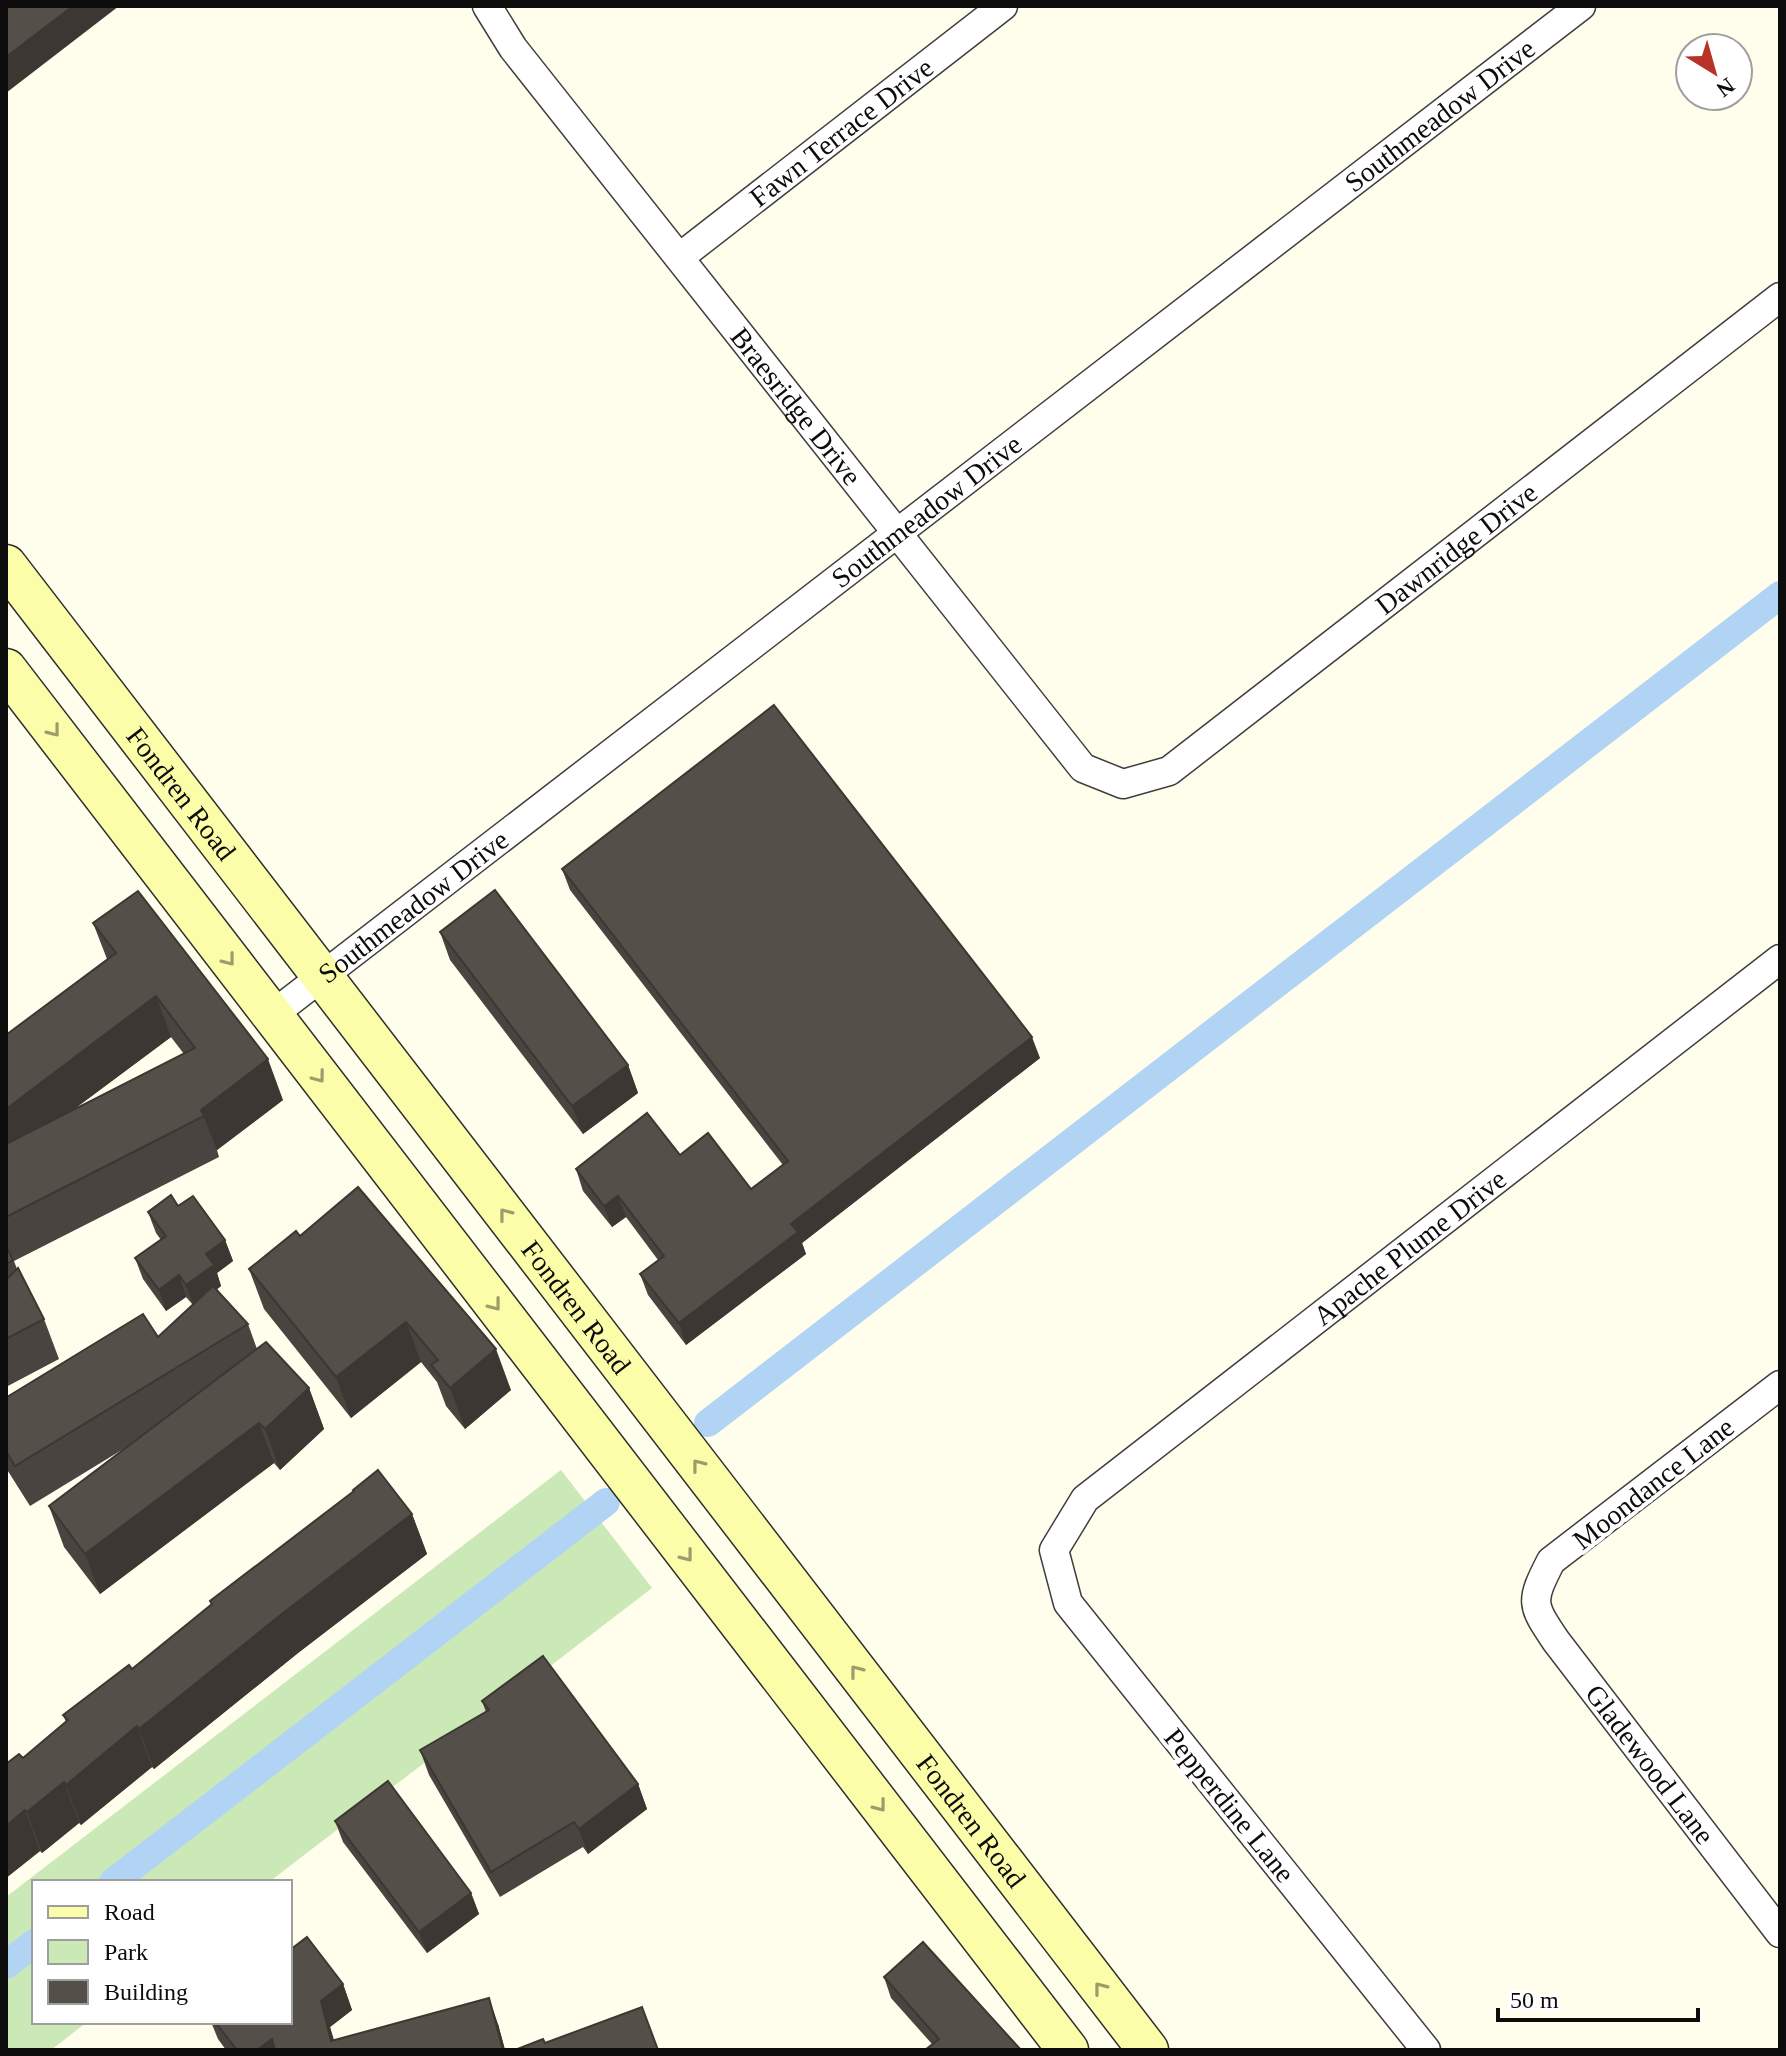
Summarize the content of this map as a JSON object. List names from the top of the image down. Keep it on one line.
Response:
{"streets":{"main road":["Fondren Road"],"street":["Southmeadow Drive","Fawn Terrace Drive","Braesridge Drive","Dawnridge Drive","Apache Plume Drive","Moondance Lane","Gladewood Lane","Pepperdine Lane"]},"crossings":[["Southmeadow Drive","Braesridge Drive"],["Southmeadow Drive","Fondren Road"],["Fawn Terrace Drive","Braesridge Drive"],["Braesridge Drive","Dawnridge Drive"],["Apache Plume Drive","Pepperdine Lane"],["Moondance Lane","Gladewood Lane"]],"legend":["Road","Park","Building"],"scale_bar":"50 m","north":"bottom right"}
